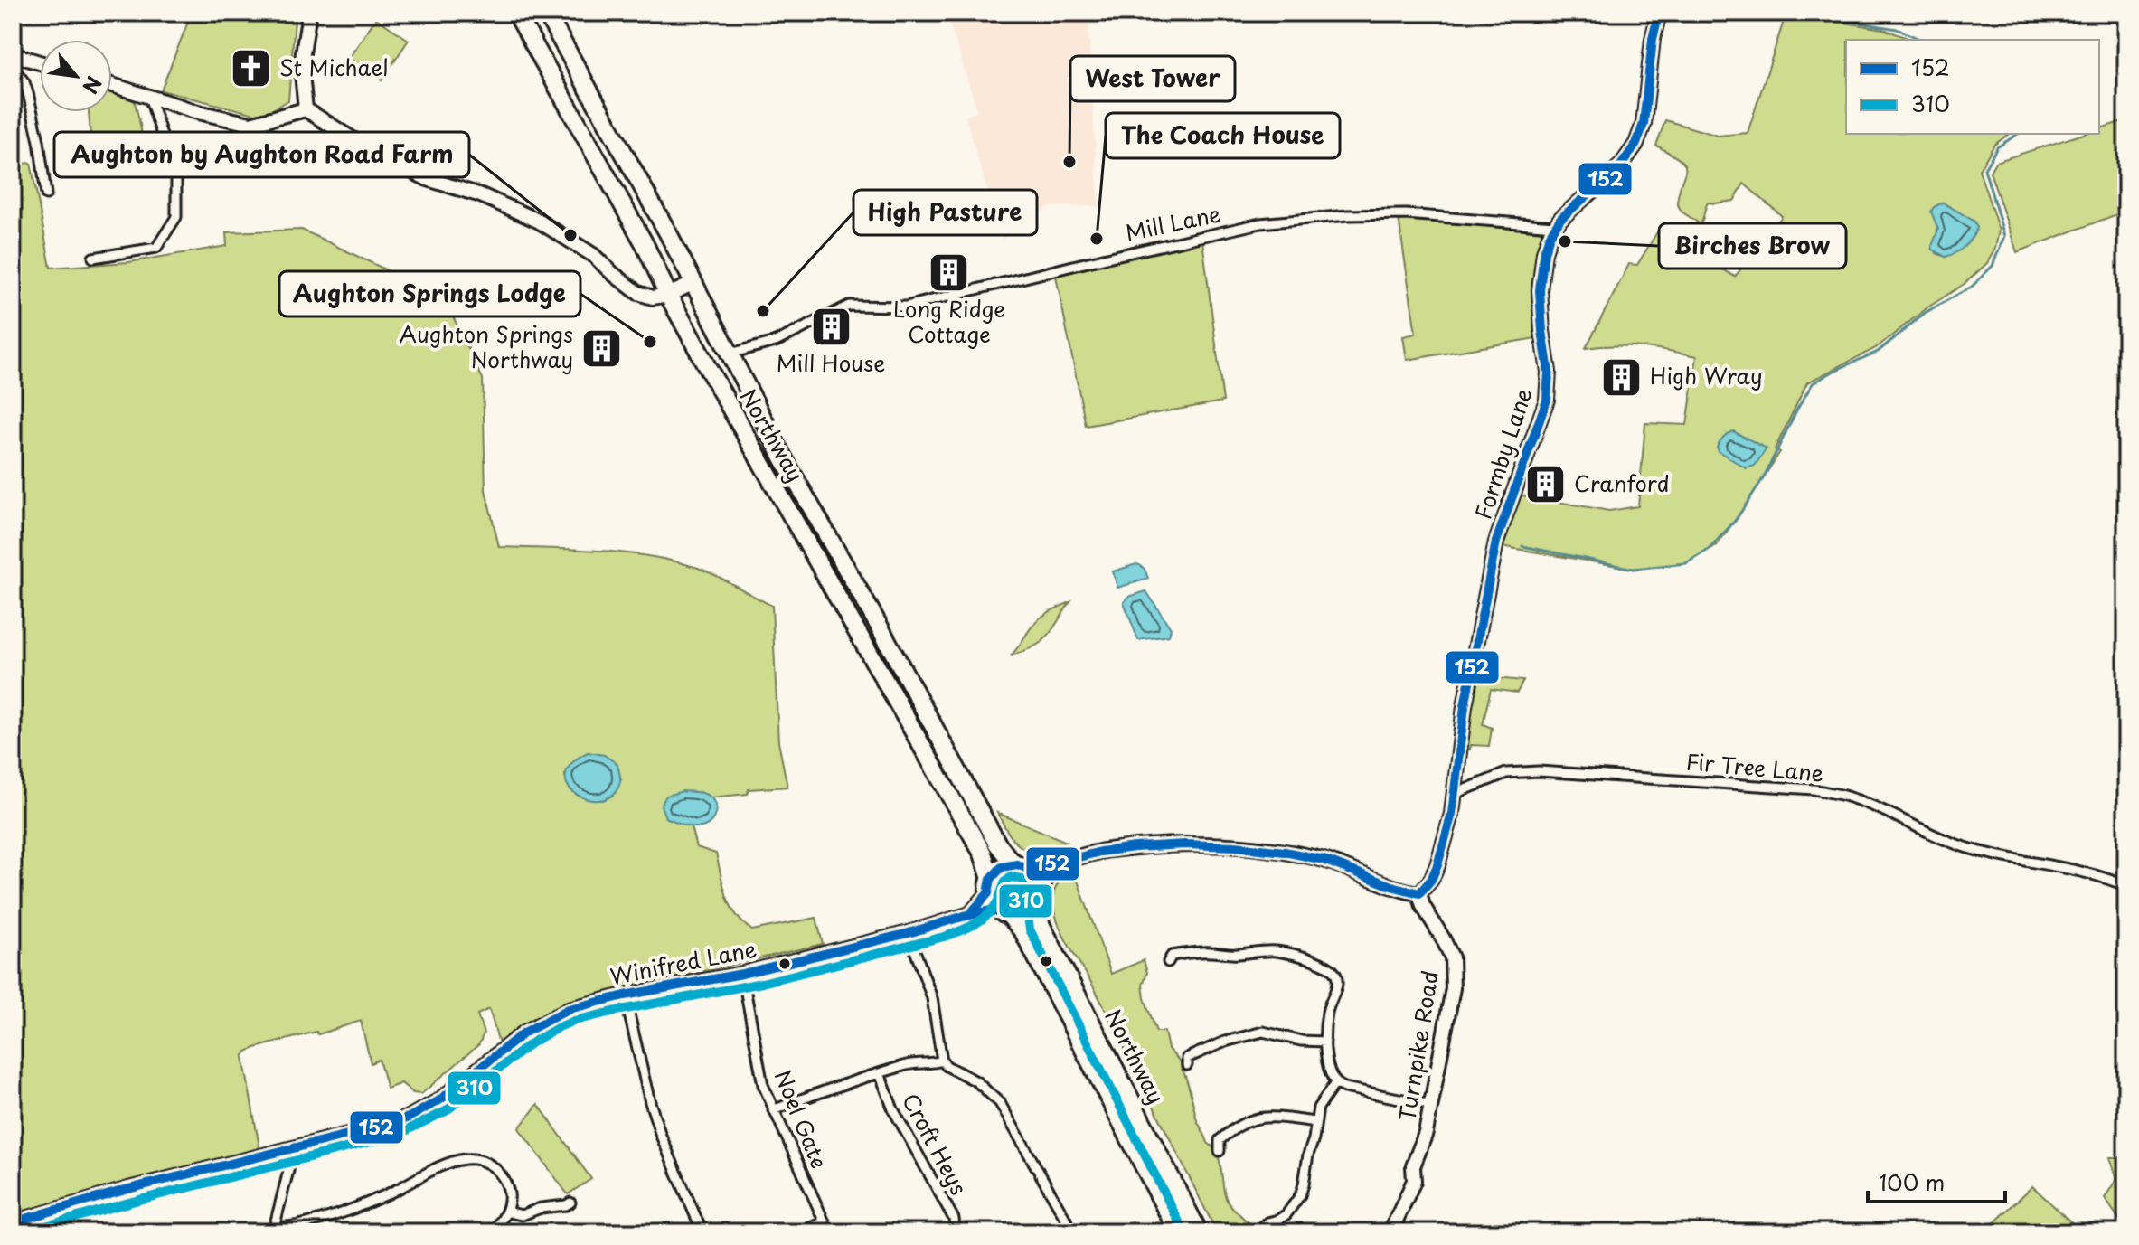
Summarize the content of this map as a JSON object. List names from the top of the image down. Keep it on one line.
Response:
{"streets":{"highway":["Northway"],"street":["Mill Lane","Formby Lane","Fir Tree Lane","Winifred Lane","Turnpike Road","Noel Gate","Croft Heys"]},"crossings":[["Mill Lane","Northway"],["Mill Lane","Formby Lane"],["Northway","Winifred Lane"],["Formby Lane","Fir Tree Lane"],["Formby Lane","Turnpike Road"],["Winifred Lane","Noel Gate"]],"places":{"church":["St Michael"],"other":["West Tower","Aughton by Aughton Road Farm","The Coach House","Birches Brow","High Pasture","Aughton Springs Lodge"],"building":["Long Ridge Cottage","Mill House","Aughton Springs Northway","High Wray","Cranford"]},"lines":["transit line 152","transit line 310"],"legend":["152","310"],"scale_bar":"100 m","north":"bottom right"}
